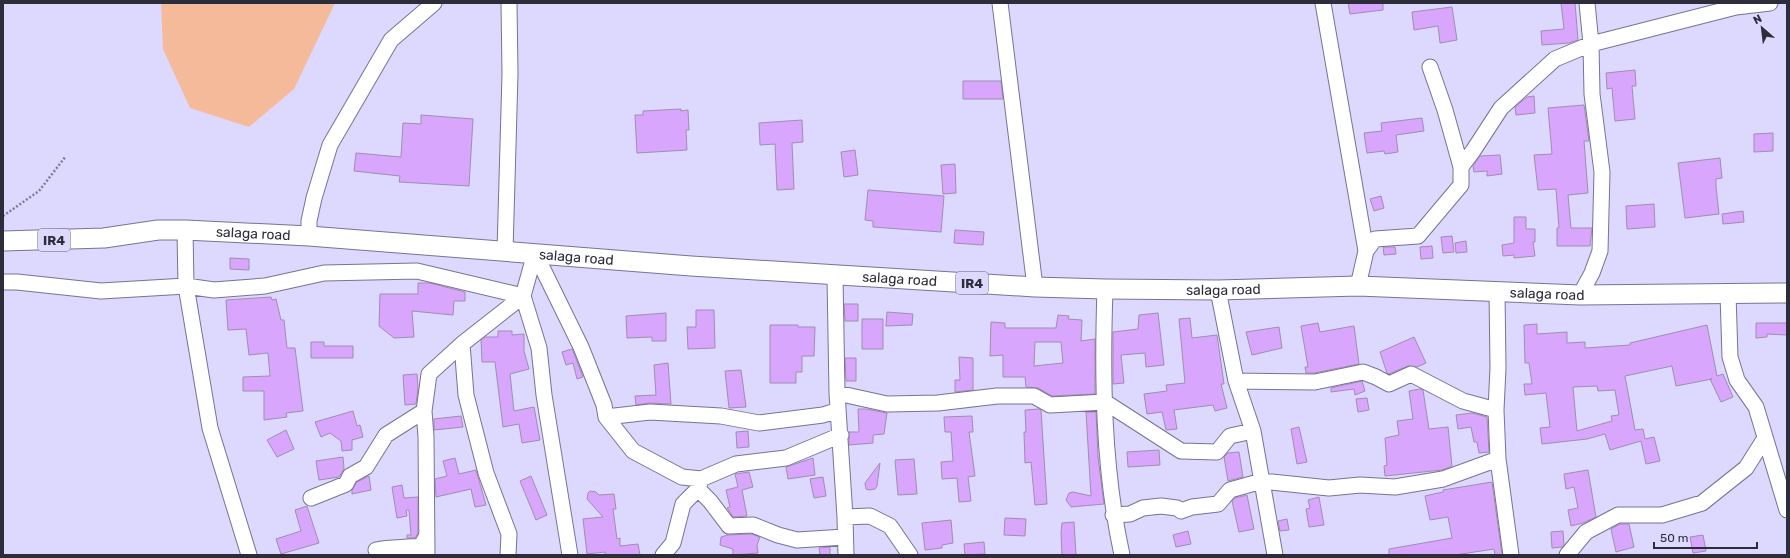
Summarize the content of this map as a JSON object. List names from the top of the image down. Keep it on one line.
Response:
{"streets":{"main road":["salaga road","IR4"]},"scale_bar":"50 m","north":"top left"}
